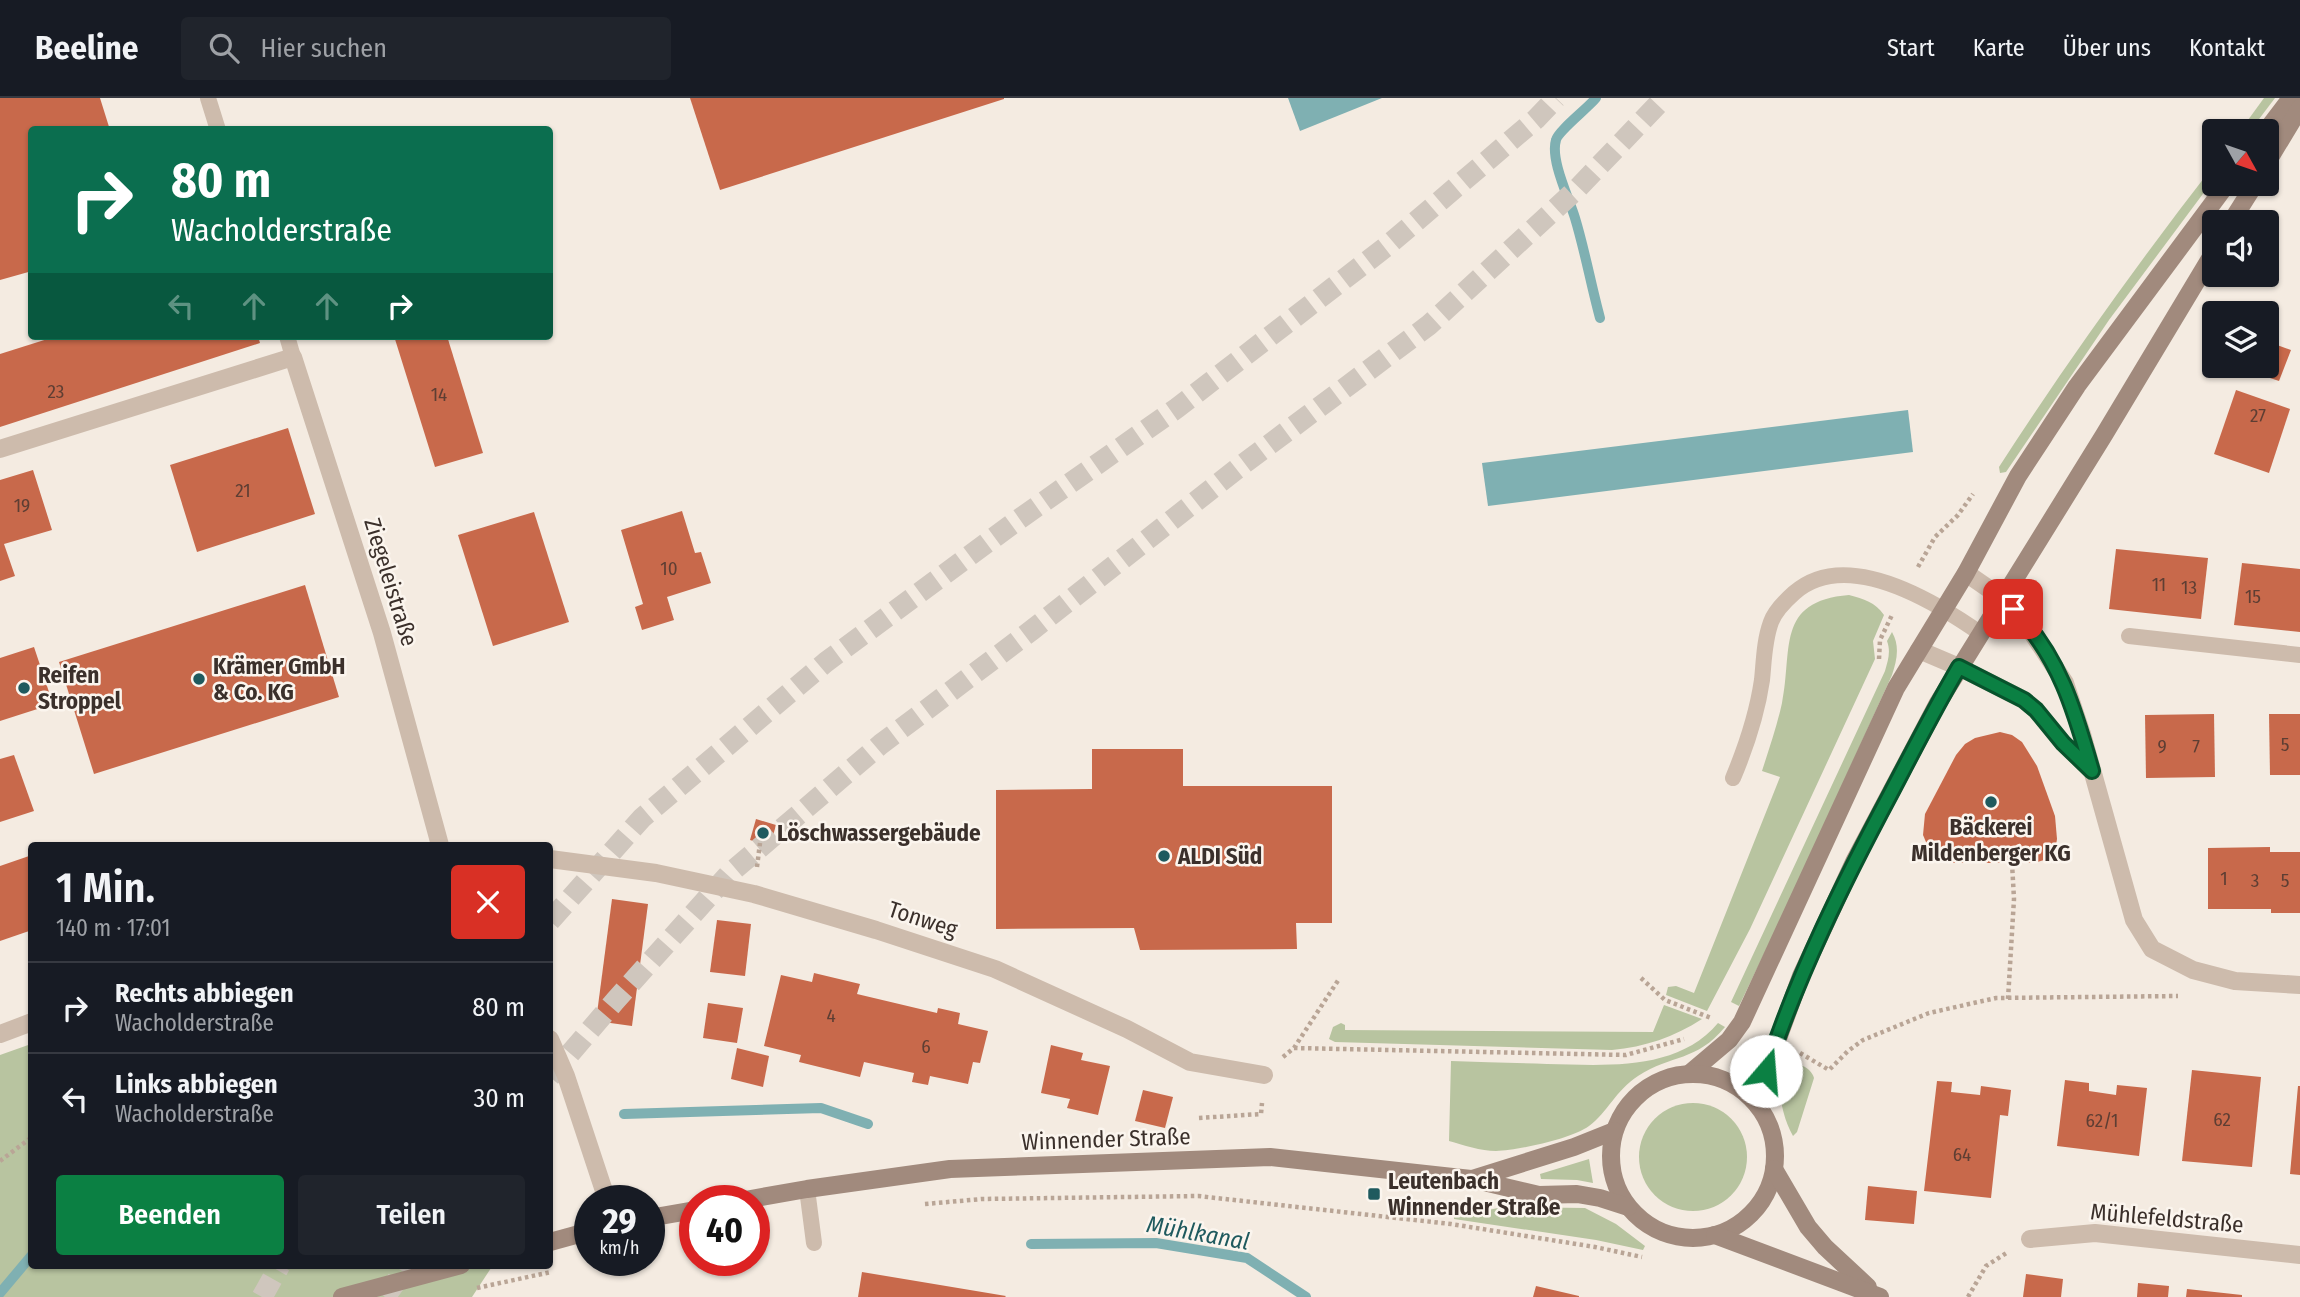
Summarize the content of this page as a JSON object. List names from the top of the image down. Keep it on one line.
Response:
{"streets":{"street":["Ziegeleistraße","Tonweg","Winnender Straße","Mühlefeldstraße"]},"water":["Mühlkanal"],"places":{"other":["Krämer GmbH & Co. KG","Reifen Stroppel","Bäckerei Mildenberger KG","Löschwassergebäude","ALDI Süd"],"transit":["Leutenbach Winnender Straße"]},"house_numbers":["23","14","27","21","19","10","11","13","15","5","9","7","1","3","5","4","6","62","62/1","64"],"north":"bottom right","page":{"header":"Beeline","search":"Hier suchen","nav":["Start","Karte","Über uns","Kontakt"],"turn":["80 m","Wacholderstraße"],"heading":["1 Min.","140 m · 17:01"],"list":[{"name":"Rechts abbiegen","note":"Wacholderstraße","value":"80 m"},{"name":"Links abbiegen","note":"Wacholderstraße","value":"30 m"}],"buttons":["Beenden","Teilen"],"speed":"29 km/h","limit":"40"}}
